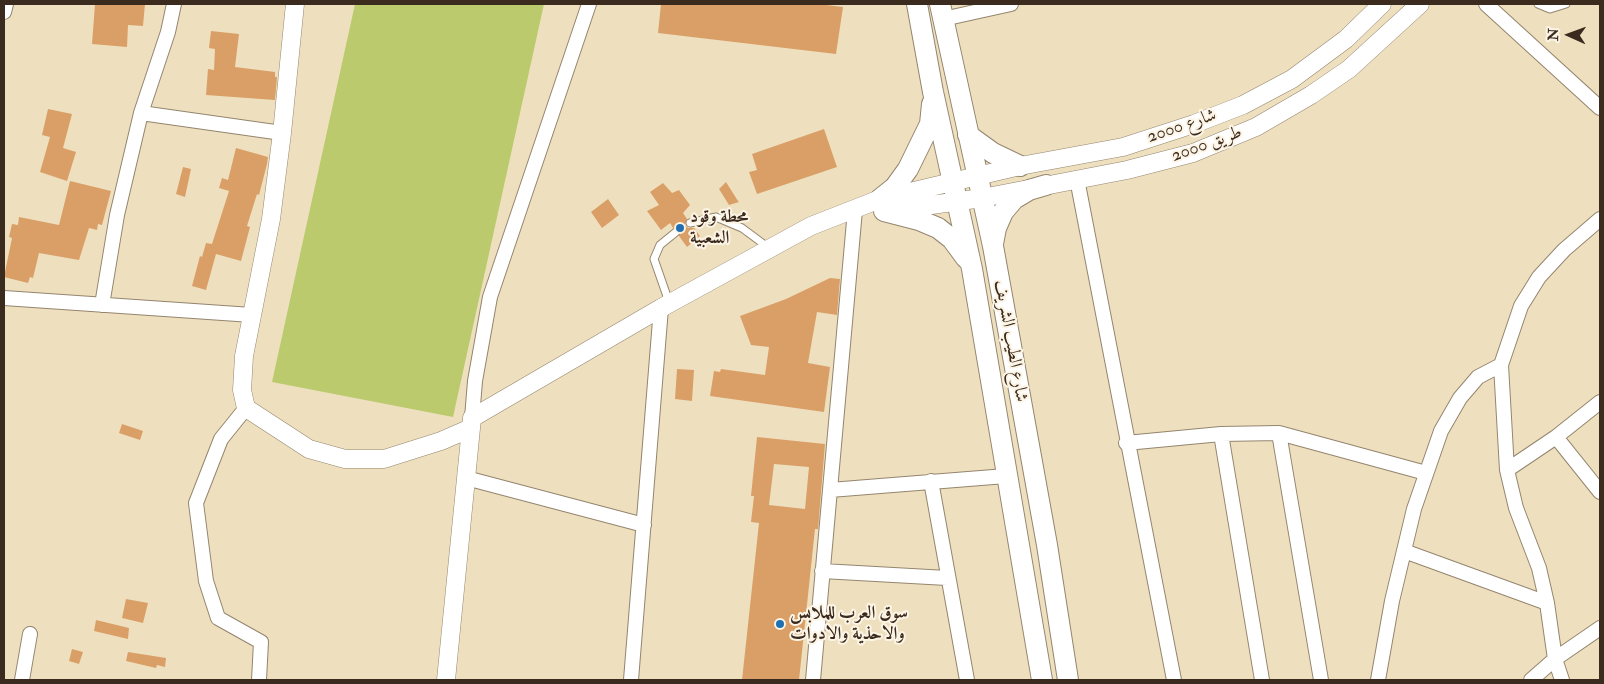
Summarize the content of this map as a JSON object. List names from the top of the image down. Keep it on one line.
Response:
{"streets":{"main road":["شارع الطيب الشريف"],"street":["شارع 2000","طريق 2000"]},"crossings":[["شارع 2000","طريق 2000"],["شارع 2000","شارع الطيب الشريف"],["طريق 2000","شارع الطيب الشريف"]],"places":["محطة وقود الشعبية","سوق العرب للملابس والاحذية والادوات"],"north":"left"}
